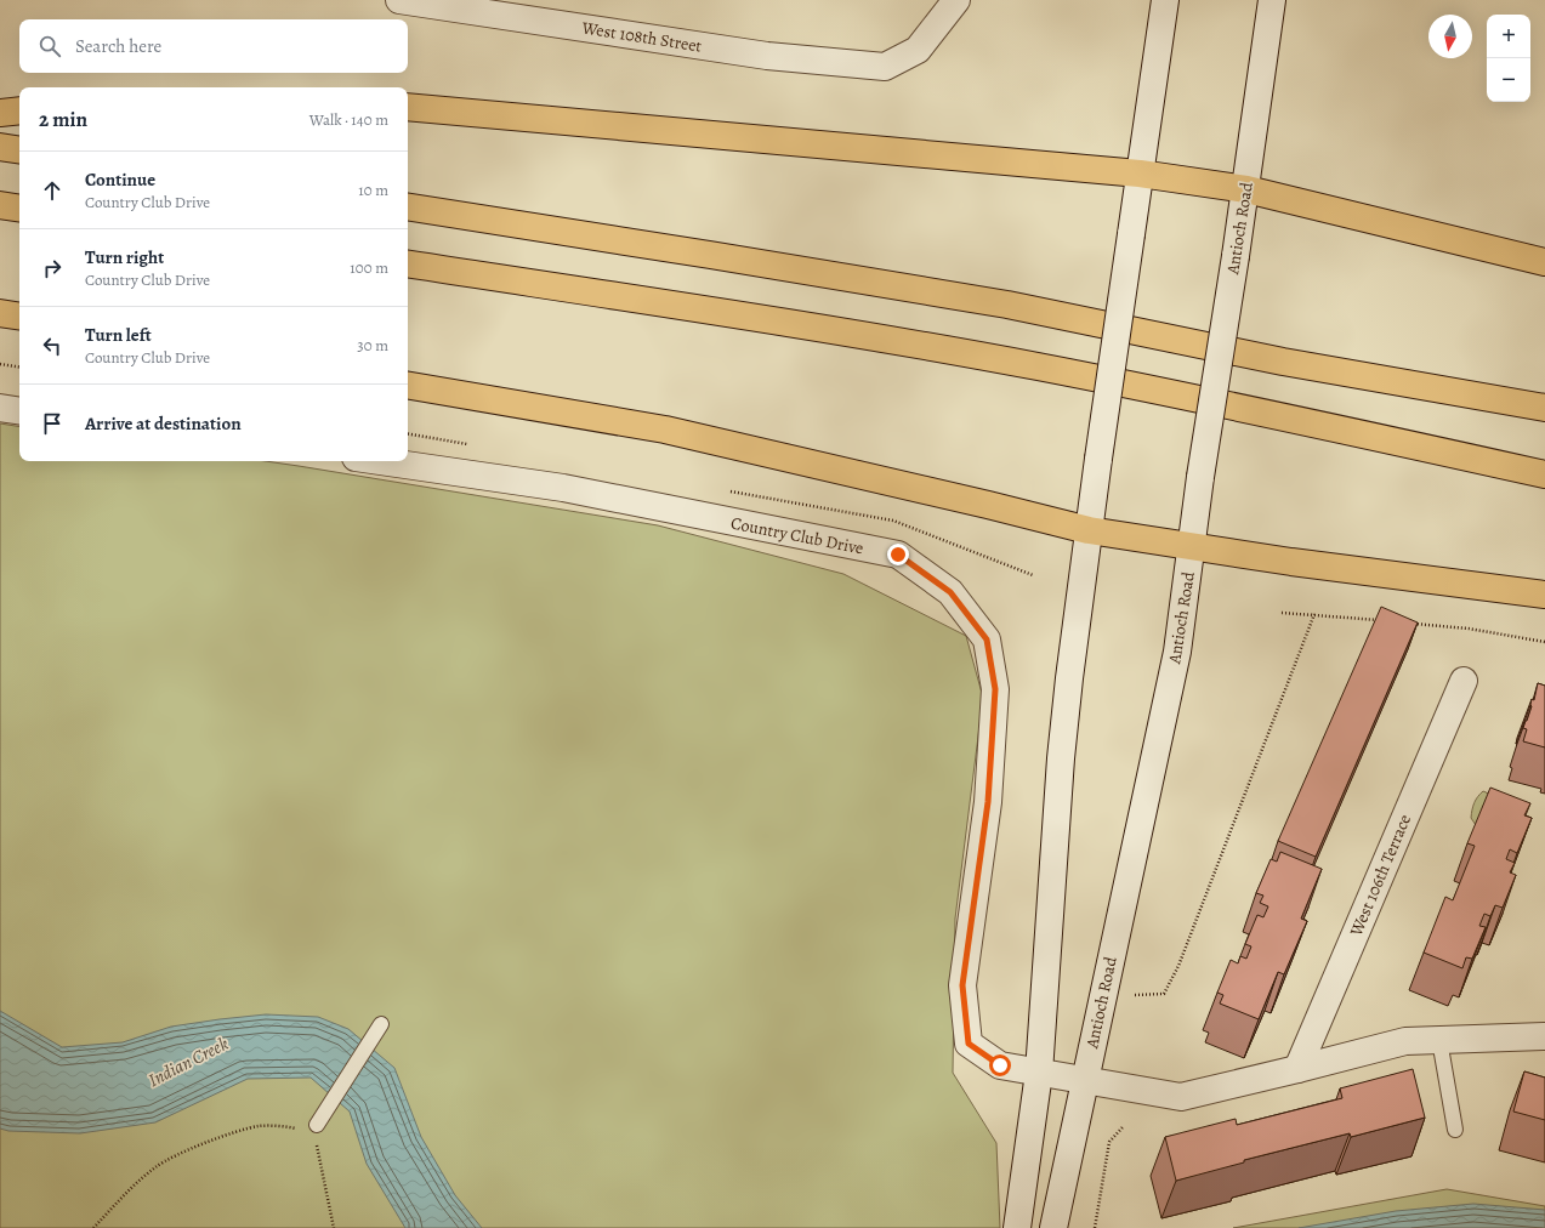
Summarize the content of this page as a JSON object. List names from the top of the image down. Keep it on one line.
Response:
{"streets":{"street":["West 108th Street","Antioch Road","Country Club Drive","West 106th Terrace"]},"water":["Indian Creek"],"north":"bottom","page":{"map_buttons":["+","−"],"search":"Search here","heading":["2 min","Walk · 140 m"],"list":[["Continue","Country Club Drive","10 m"],["Turn right","Country Club Drive","100 m"],["Turn left","Country Club Drive","30 m"],"Arrive at destination"]}}
